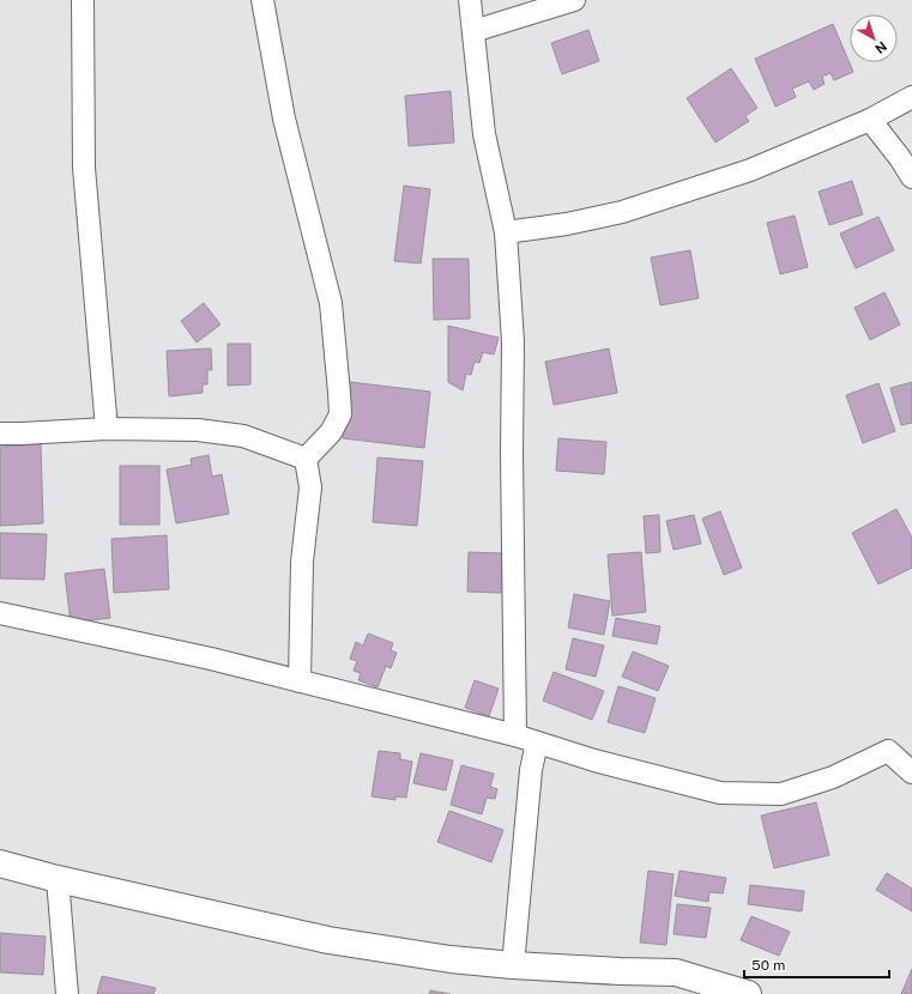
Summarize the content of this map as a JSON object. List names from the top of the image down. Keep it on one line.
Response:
{"scale_bar":"50 m","north":"bottom right"}
